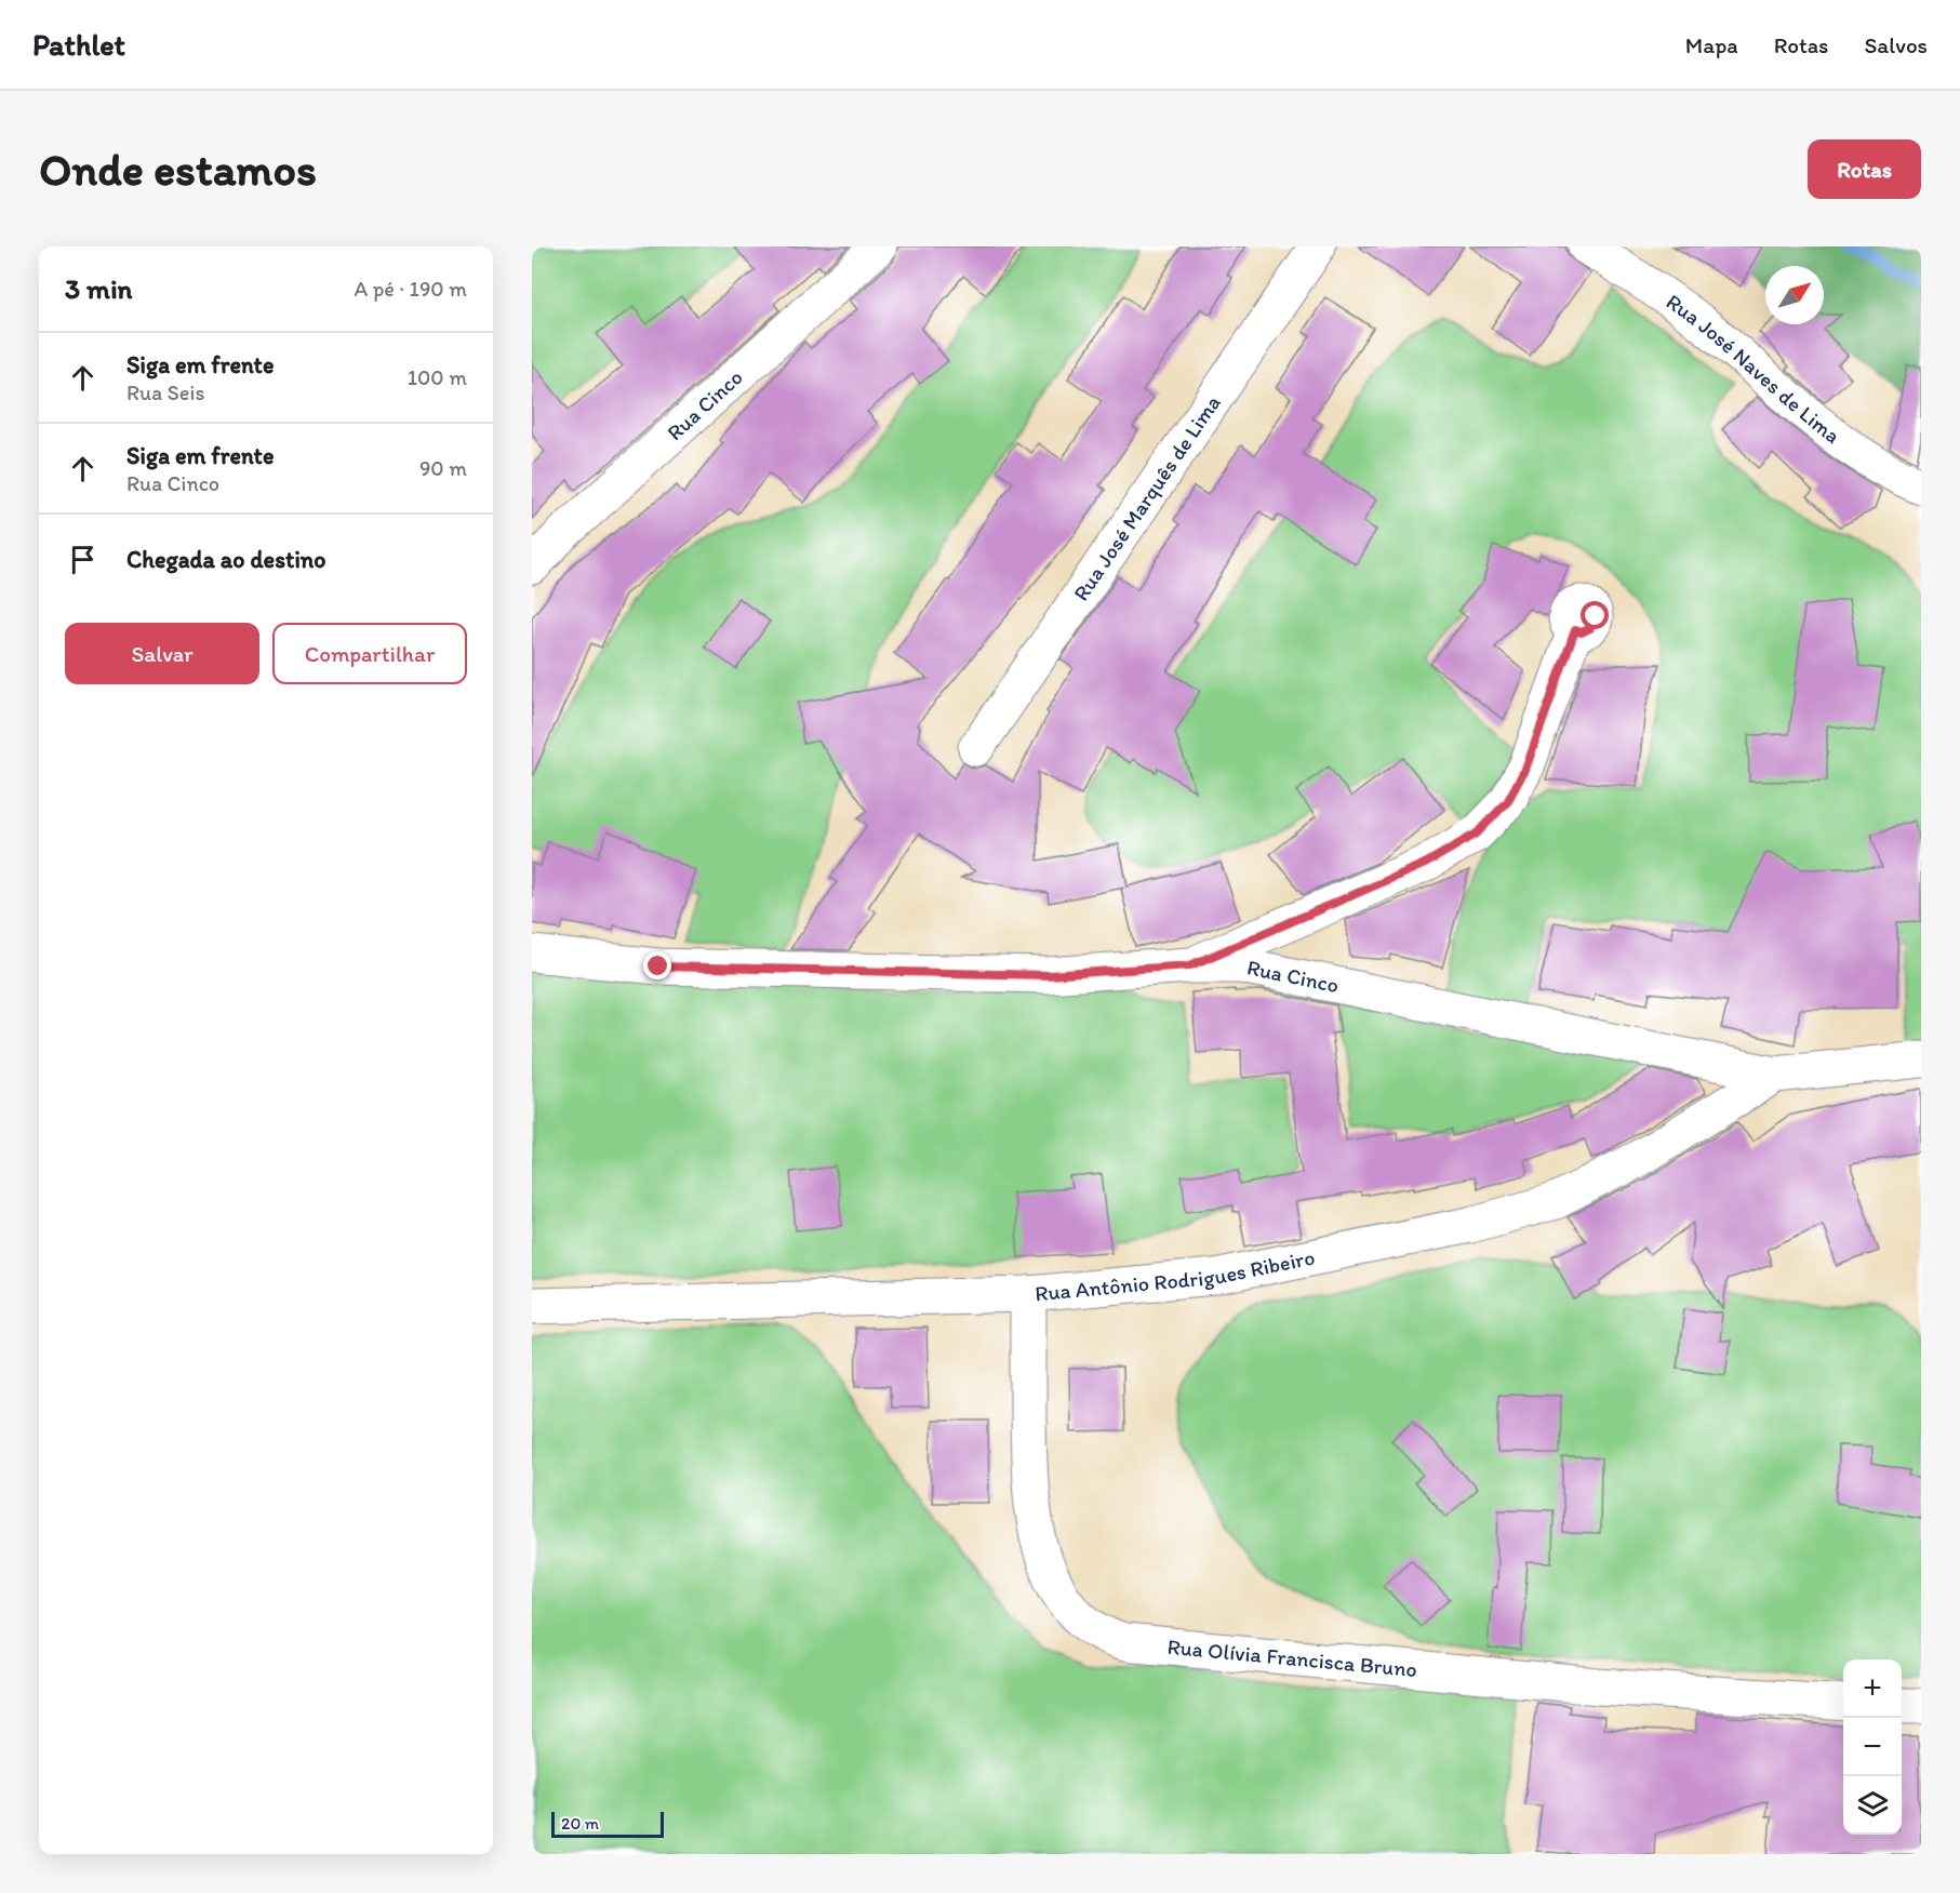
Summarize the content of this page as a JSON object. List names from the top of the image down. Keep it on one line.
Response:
{"streets":{"street":["Rua José Naves de Lima","Rua Cinco","Rua José Marquês de Lima","Rua Antônio Rodrigues Ribeiro","Rua Olívia Francisca Bruno"]},"crossings":[["Rua Cinco","Rua Antônio Rodrigues Ribeiro"],["Rua Antônio Rodrigues Ribeiro","Rua Olívia Francisca Bruno"]],"scale_bar":"20 m","north":"top right","page":{"header":"Pathlet","nav":["Mapa","Rotas","Salvos"],"buttons":["Rotas",["Salvar","Compartilhar"]],"title":"Onde estamos","heading":["3 min","A pé · 190 m"],"list":[["Siga em frente","Rua Seis","100 m"],["Siga em frente","Rua Cinco","90 m"],"Chegada ao destino"],"map_buttons":["+","−"],"scale":"20 m"}}
